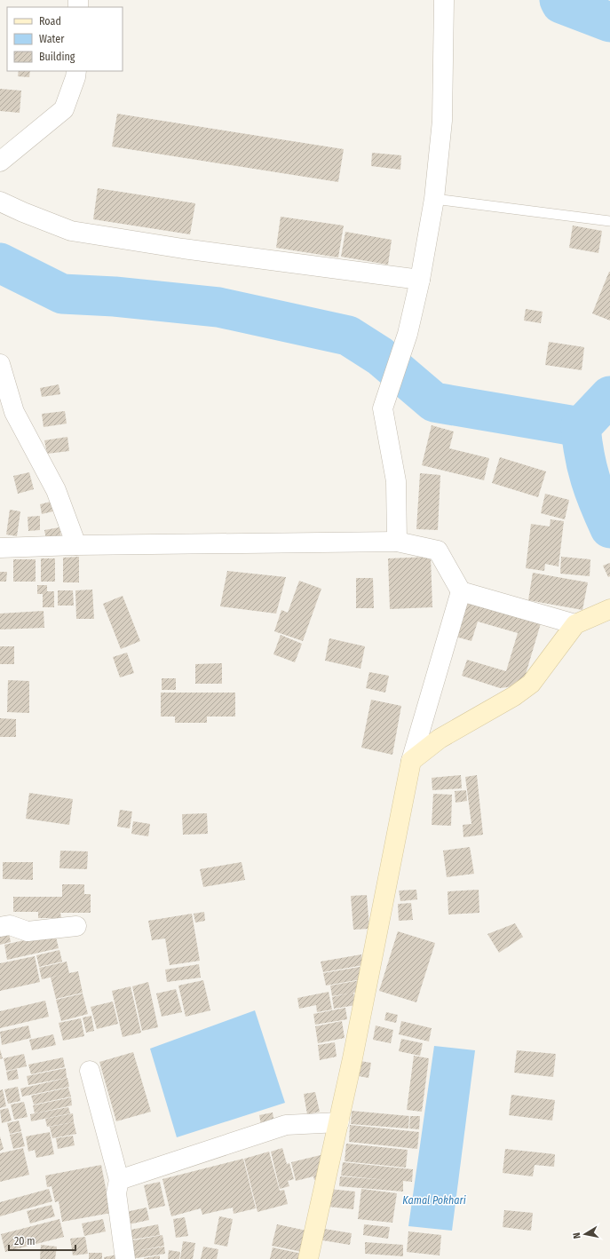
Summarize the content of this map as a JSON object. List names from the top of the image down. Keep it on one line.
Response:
{"water":["Kamal Pokhari"],"legend":["Road","Water","Building"],"scale_bar":"20 m","north":"left"}
